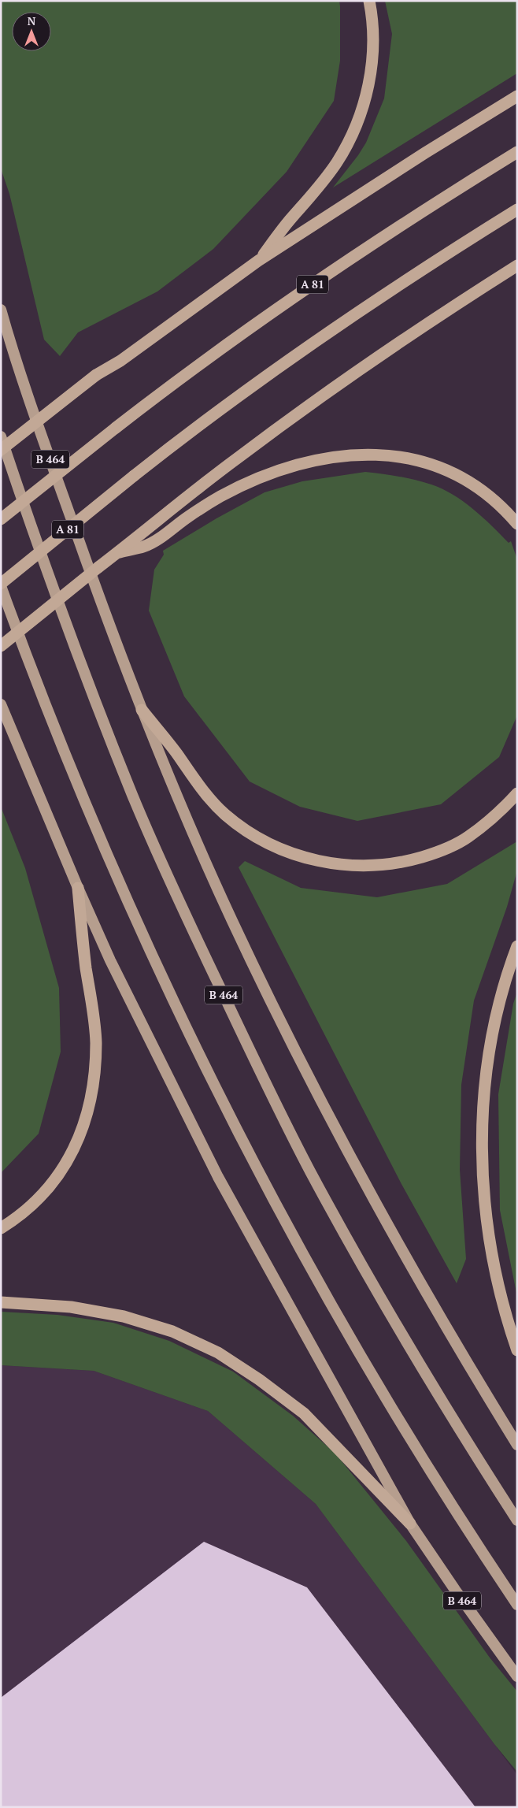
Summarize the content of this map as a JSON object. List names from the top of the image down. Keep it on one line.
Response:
{"streets":{"highway":["A 81","B 464"]},"north":"top"}
